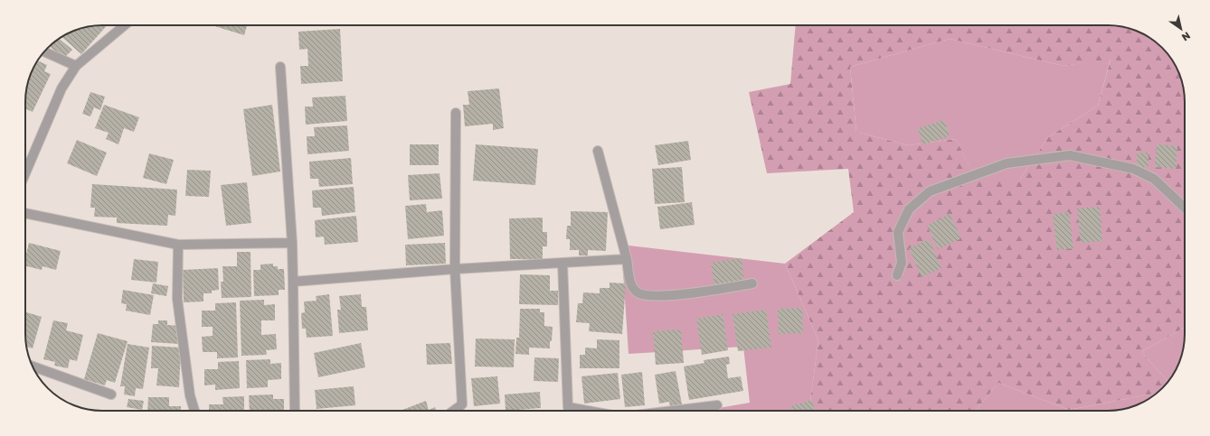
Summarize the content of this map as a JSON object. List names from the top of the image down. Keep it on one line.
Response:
{"north":"bottom right"}
